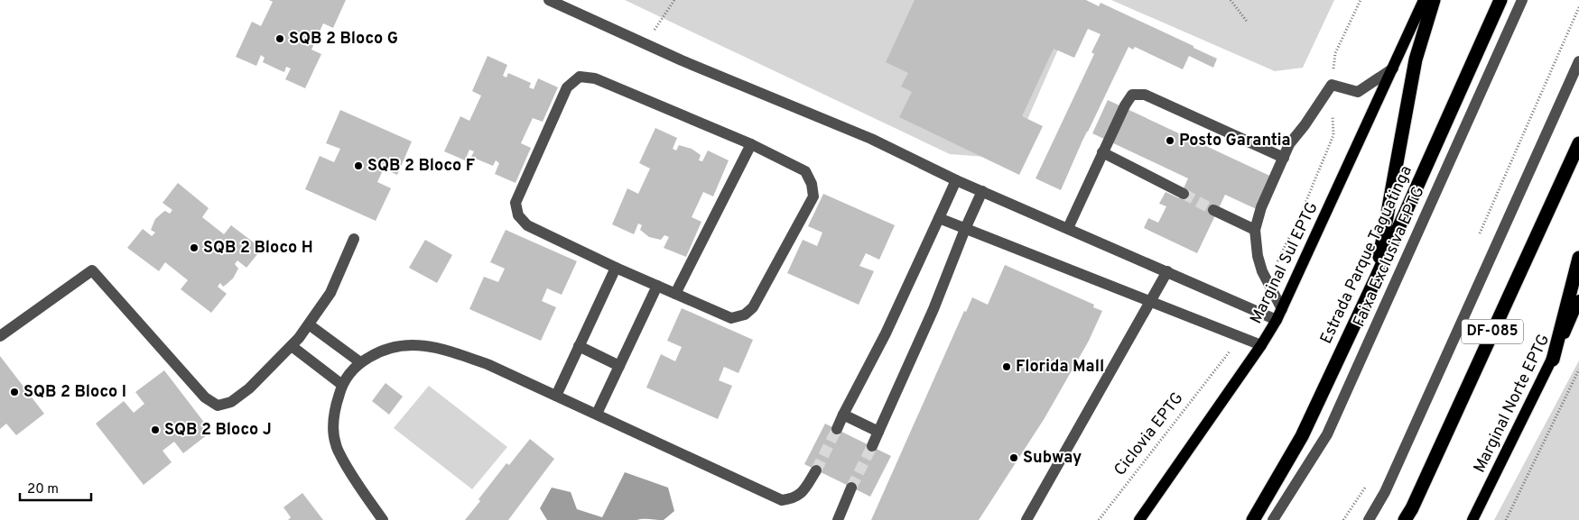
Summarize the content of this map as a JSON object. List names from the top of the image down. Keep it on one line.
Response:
{"streets":{"highway":["Estrada Parque Taguatinga","DF-085"],"main road":["Marginal Sul EPTG","Marginal Norte EPTG"],"lane":["Faixa Exclusiva EPTG"],"path":["Ciclovia EPTG"]},"places":["SQB 2 Bloco G","Posto Garantia","SQB 2 Bloco F","SQB 2 Bloco H","Florida Mall","SQB 2 Bloco I","SQB 2 Bloco J","Subway"],"scale_bar":"20 m"}
